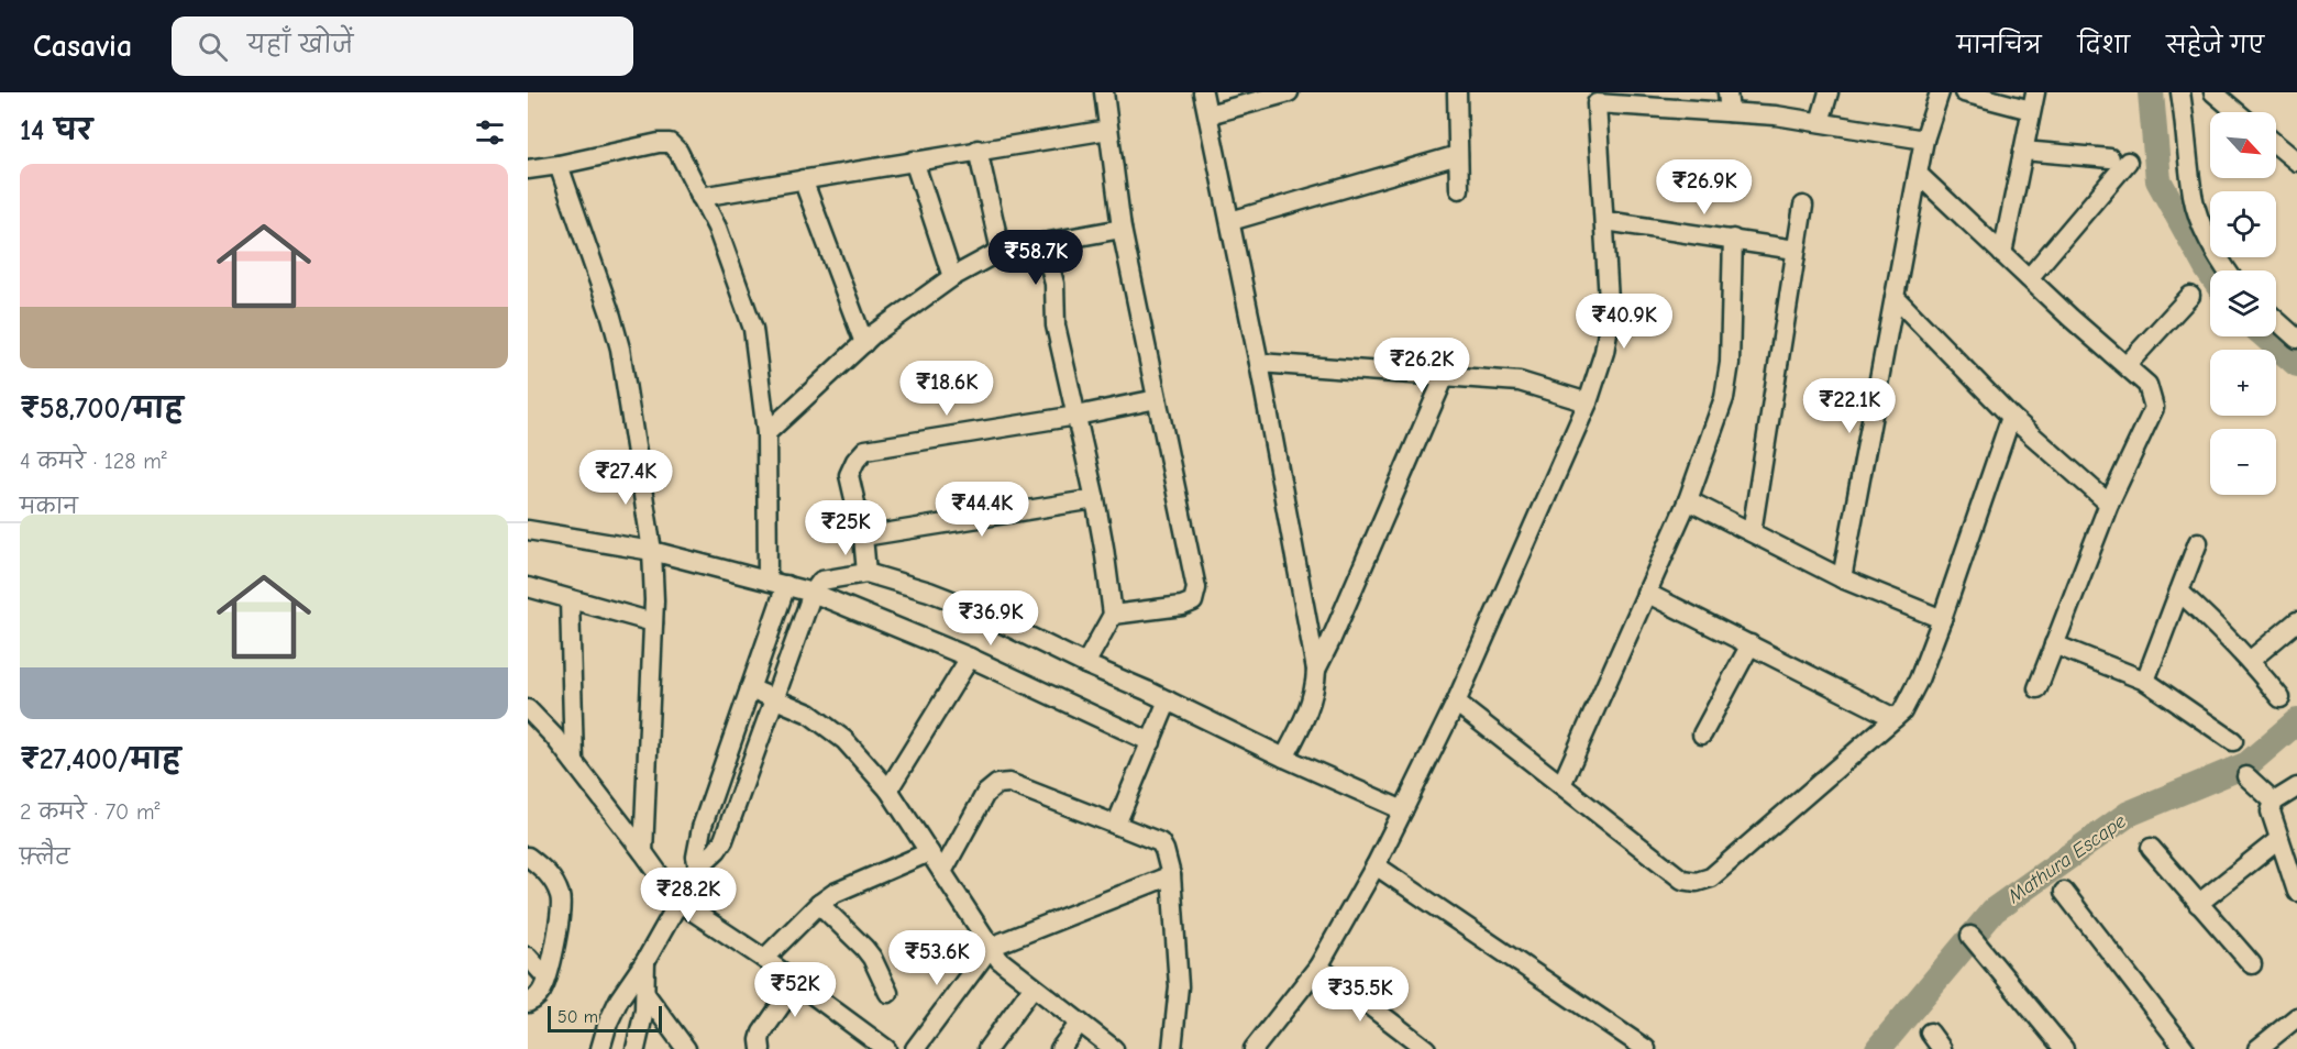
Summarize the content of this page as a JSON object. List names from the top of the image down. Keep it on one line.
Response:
{"water":["Mathura Escape"],"scale_bar":"50 m","north":"bottom right","page":{"header":"Casavia","search":"यहाँ खोजें","nav":["मानचित्र","दिशा","सहेजे गए"],"heading":"14 घर","map_buttons":["+","−"],"price":["₹26.9K","₹58.7K","₹40.9K","₹26.2K","₹18.6K","₹22.1K","₹27.4K","₹44.4K","₹25K","₹36.9K","₹28.2K","₹53.6K","₹52K","₹35.5K"],"list":[{"name":"₹58,700/माह","note":"4 कमरे · 128 m² · मकान"},{"name":"₹27,400/माह","note":"2 कमरे · 70 m² · फ़्लैट"}],"scale":"50 m"}}
